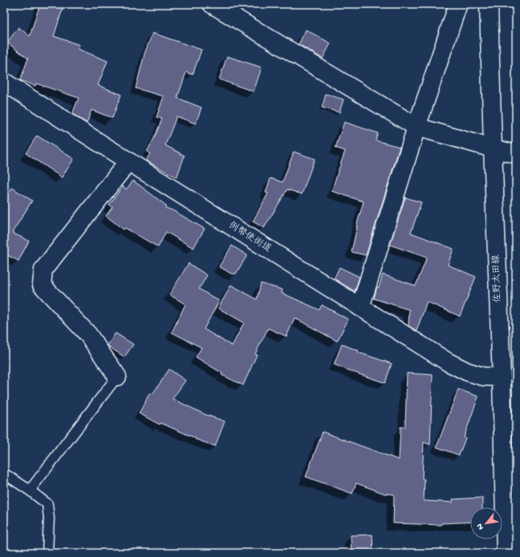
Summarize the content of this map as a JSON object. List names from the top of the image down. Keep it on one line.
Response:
{"streets":{"street":["例幣使街道","佐野太田線"]},"crossings":[["例幣使街道","佐野太田線"]],"north":"bottom left"}
